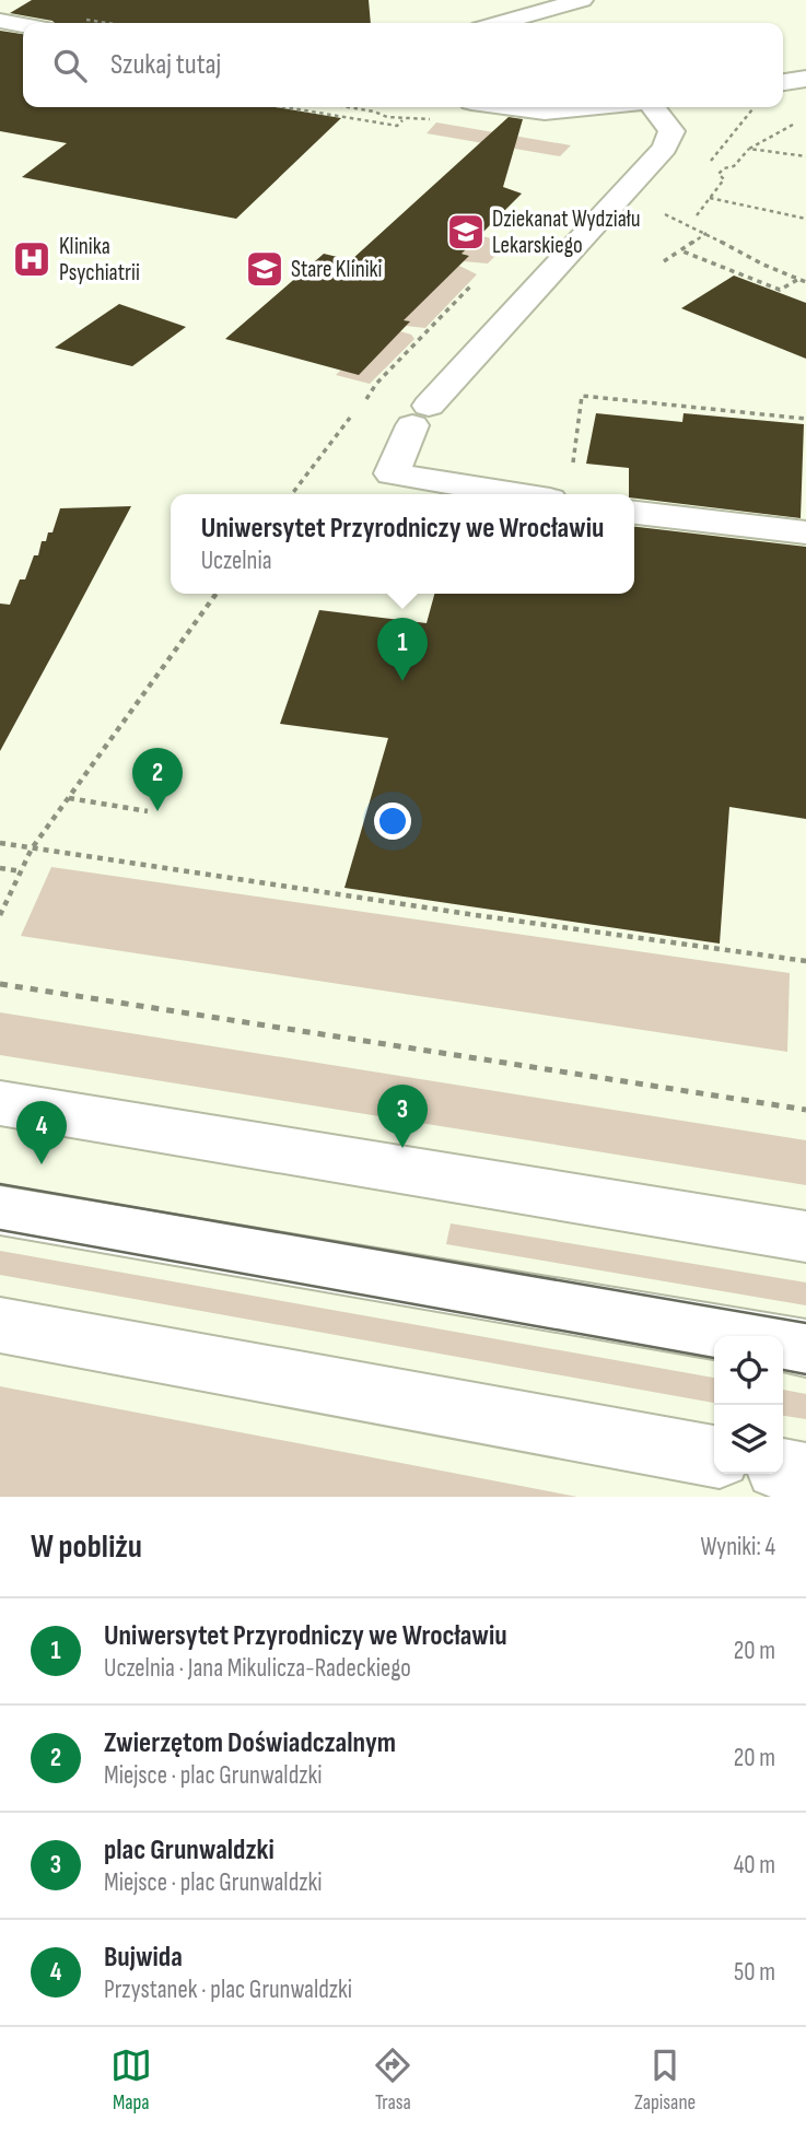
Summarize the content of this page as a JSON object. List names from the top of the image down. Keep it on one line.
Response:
{"places":{"school or university":["Dziekanat Wydziału Lekarskiego","Stare Kliniki"],"hospital":["Klinika Psychiatrii"]},"page":{"search":"Szukaj tutaj","popup":["Uniwersytet Przyrodniczy we Wrocławiu","Uczelnia"],"pins":["1","2","3","4"],"heading":["W pobliżu","Wyniki: 4"],"list":[{"mark":"1","name":"Uniwersytet Przyrodniczy we Wrocławiu","note":"Uczelnia · Jana Mikulicza-Radeckiego","value":"20 m"},{"mark":"2","name":"Zwierzętom Doświadczalnym","note":"Miejsce · plac Grunwaldzki","value":"20 m"},{"mark":"3","name":"plac Grunwaldzki","note":"Miejsce · plac Grunwaldzki","value":"40 m"},{"mark":"4","name":"Bujwida","note":"Przystanek · plac Grunwaldzki","value":"50 m"}],"nav":["Mapa","Trasa","Zapisane"]}}
